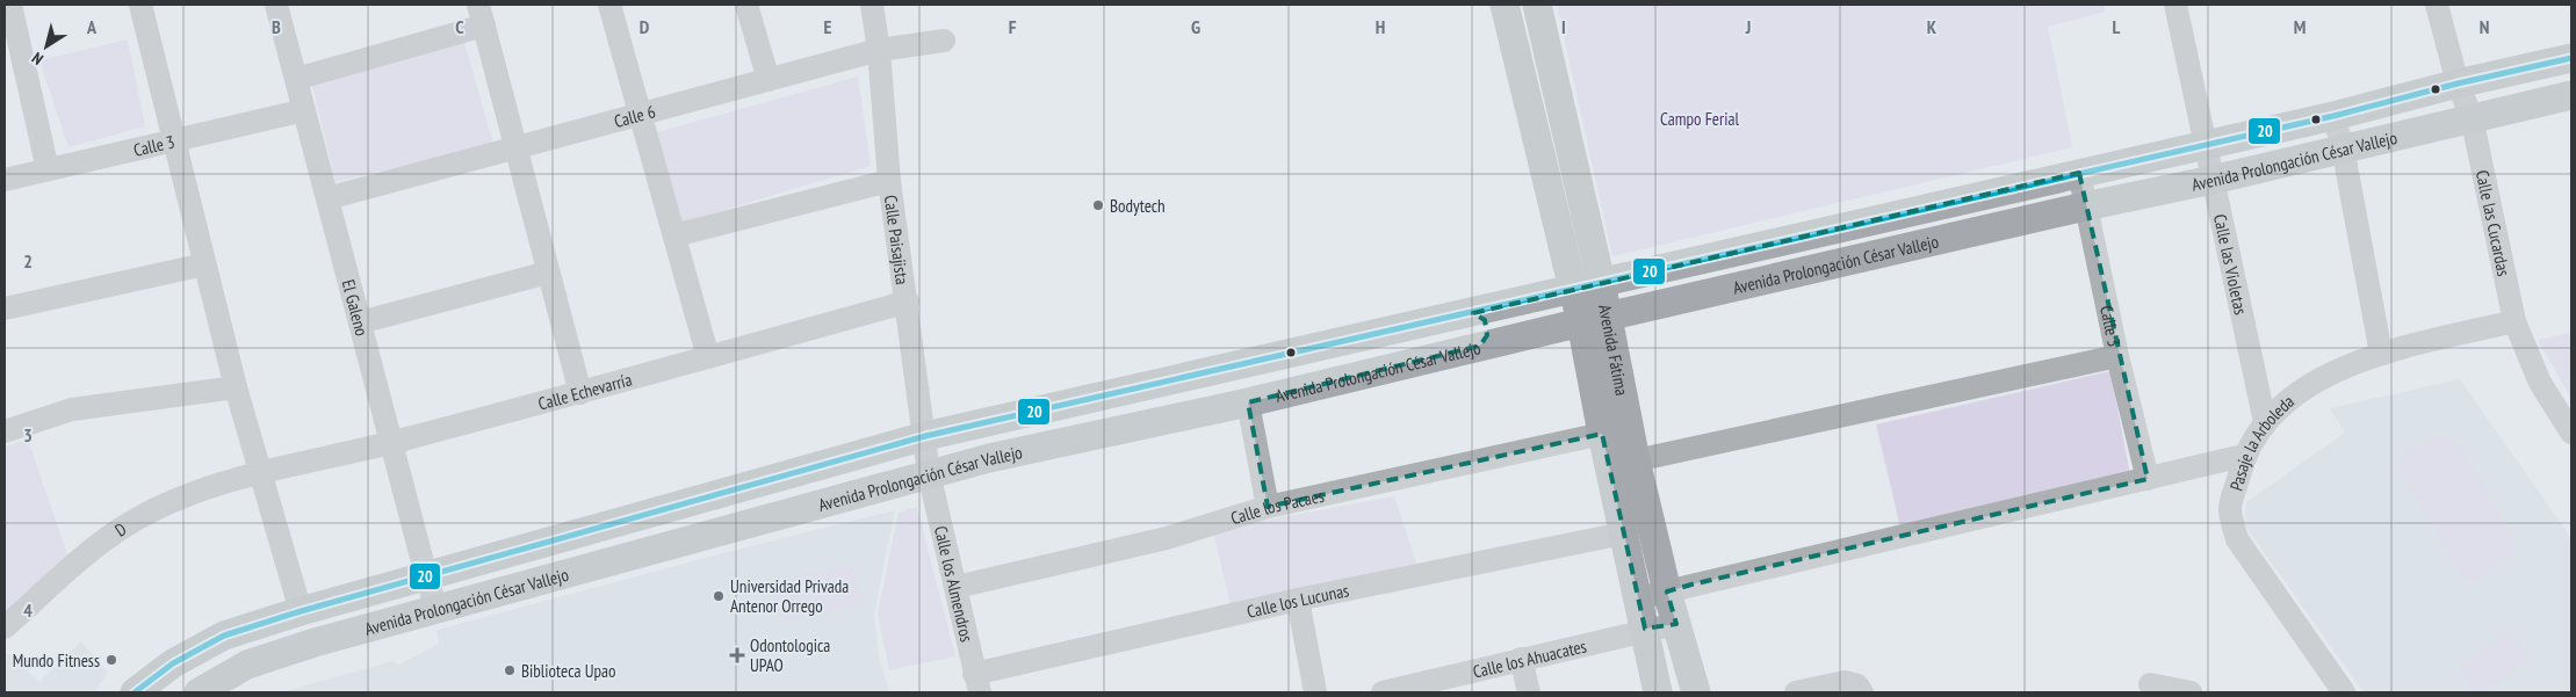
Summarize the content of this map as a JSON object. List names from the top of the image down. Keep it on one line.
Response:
{"streets":{"main road":["Avenida Prolongación César Vallejo","Avenida Fátima"],"street":["Calle 6","Calle 3","Calle las Cucardas","Calle Paisajista","Calle las Violetas","El Galeno","Calle Echevarría","Pasaje la Arboleda","Calle los Pacaes","D","Calle los Almendros","Calle los Lucunas","Calle los Ahuacates"]},"crossings":[["Calle 6","Calle Paisajista"],["Calle 6","El Galeno"],["Calle 3","Avenida Prolongación César Vallejo"],["Calle 3","El Galeno"],["Avenida Prolongación César Vallejo","Calle las Cucardas"],["Avenida Prolongación César Vallejo","Calle Paisajista"],["Avenida Prolongación César Vallejo","Calle las Violetas"],["Avenida Prolongación César Vallejo","El Galeno"],["Avenida Prolongación César Vallejo","Avenida Fátima"],["Avenida Prolongación César Vallejo","Calle los Almendros"],["Calle las Cucardas","Pasaje la Arboleda"],["Calle Paisajista","Calle Echevarría"],["Calle Paisajista","Calle los Almendros"],["Calle las Violetas","Pasaje la Arboleda"],["El Galeno","Calle Echevarría"],["Avenida Fátima","Calle los Pacaes"],["Avenida Fátima","Calle los Lucunas"],["Avenida Fátima","Calle los Ahuacates"],["Calle Echevarría","D"],["Calle los Pacaes","Calle los Almendros"],["Calle los Almendros","Calle los Lucunas"]],"parks":["Campo Ferial"],"places":{"other":["Bodytech","Universidad Privada Antenor Orrego","Mundo Fitness","Biblioteca Upao"],"health":["Odontologica UPAO"]},"lines":["transit line 20"],"north":"bottom left","grid":{"columns":["A","B","C","D","E","F","G","H","I","J","K","L","M","N"],"rows":["2","3","4"]}}
